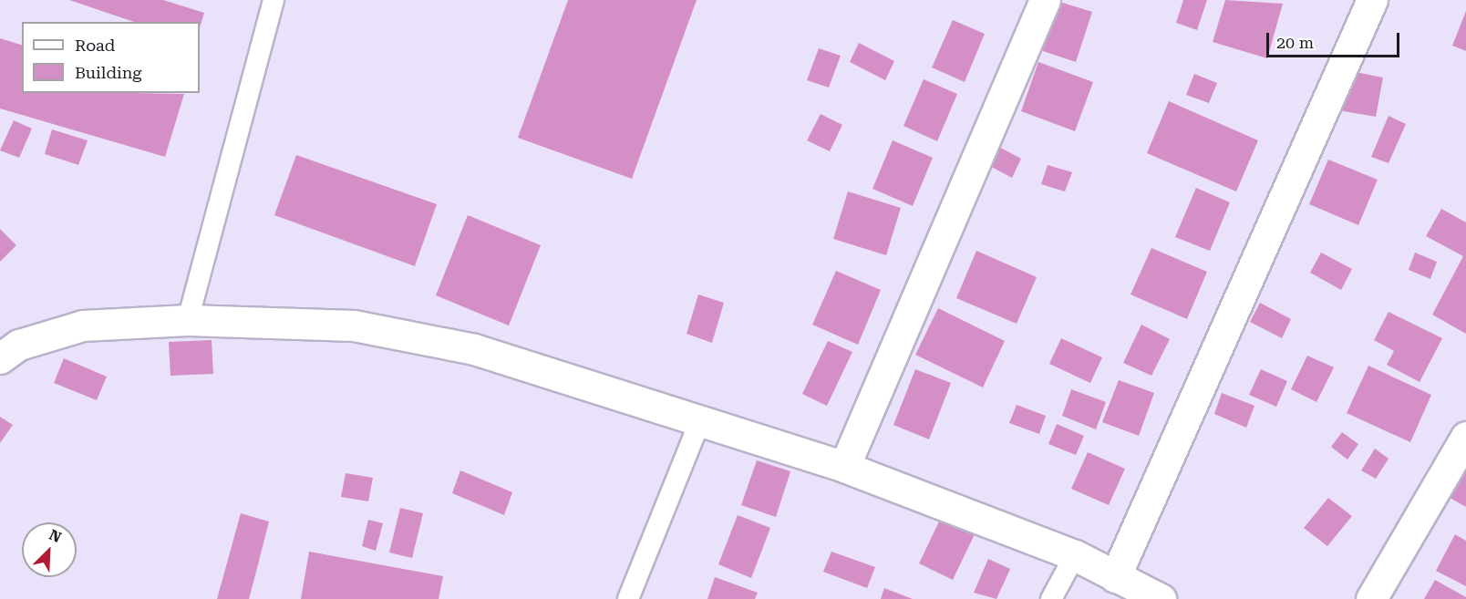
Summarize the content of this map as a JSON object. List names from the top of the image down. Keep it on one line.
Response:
{"legend":["Road","Building"],"scale_bar":"20 m","north":"top right"}
